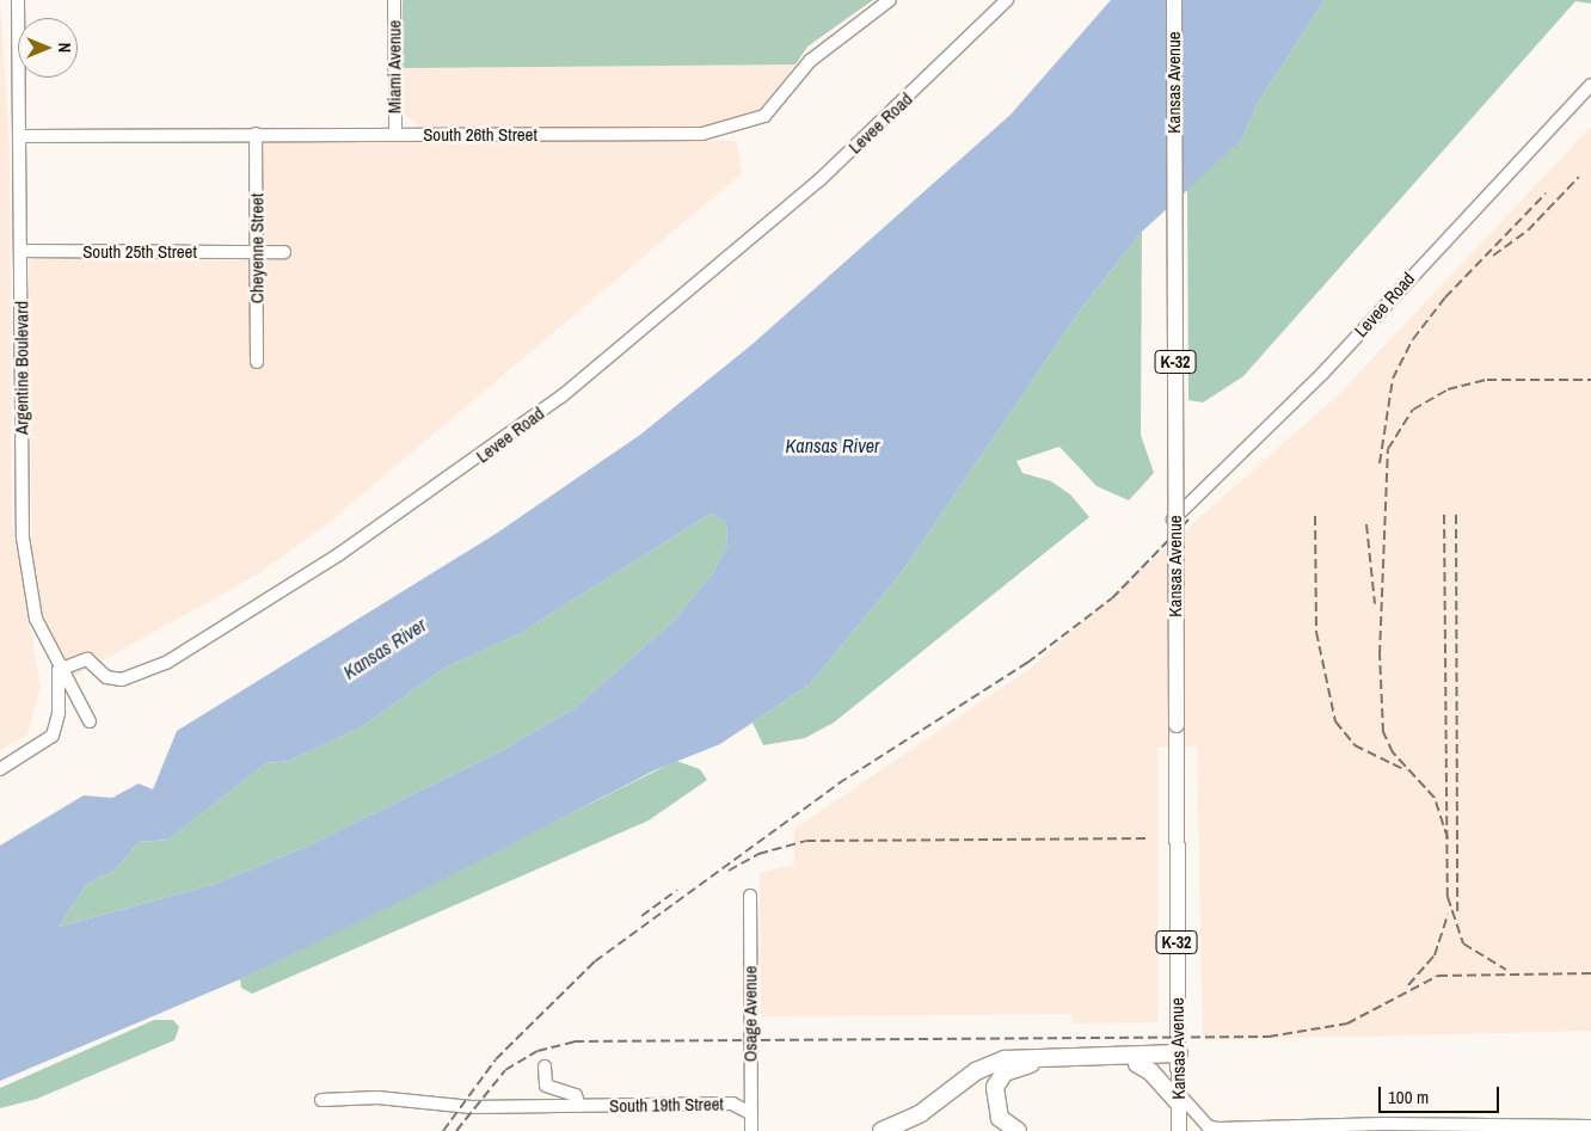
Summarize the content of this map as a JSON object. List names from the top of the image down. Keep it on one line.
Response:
{"streets":{"main road":["Kansas Avenue","K-32"],"street":["Miami Avenue","Levee Road","South 26th Street","Cheyenne Street","South 25th Street","Argentine Boulevard","Osage Avenue","South 19th Street"]},"crossings":[["Miami Avenue","South 26th Street"],["Levee Road","Argentine Boulevard"],["South 26th Street","Cheyenne Street"],["South 26th Street","Argentine Boulevard"],["Cheyenne Street","South 25th Street"],["South 25th Street","Argentine Boulevard"],["Osage Avenue","South 19th Street"]],"water":["Kansas River"],"scale_bar":"100 m","north":"right"}
